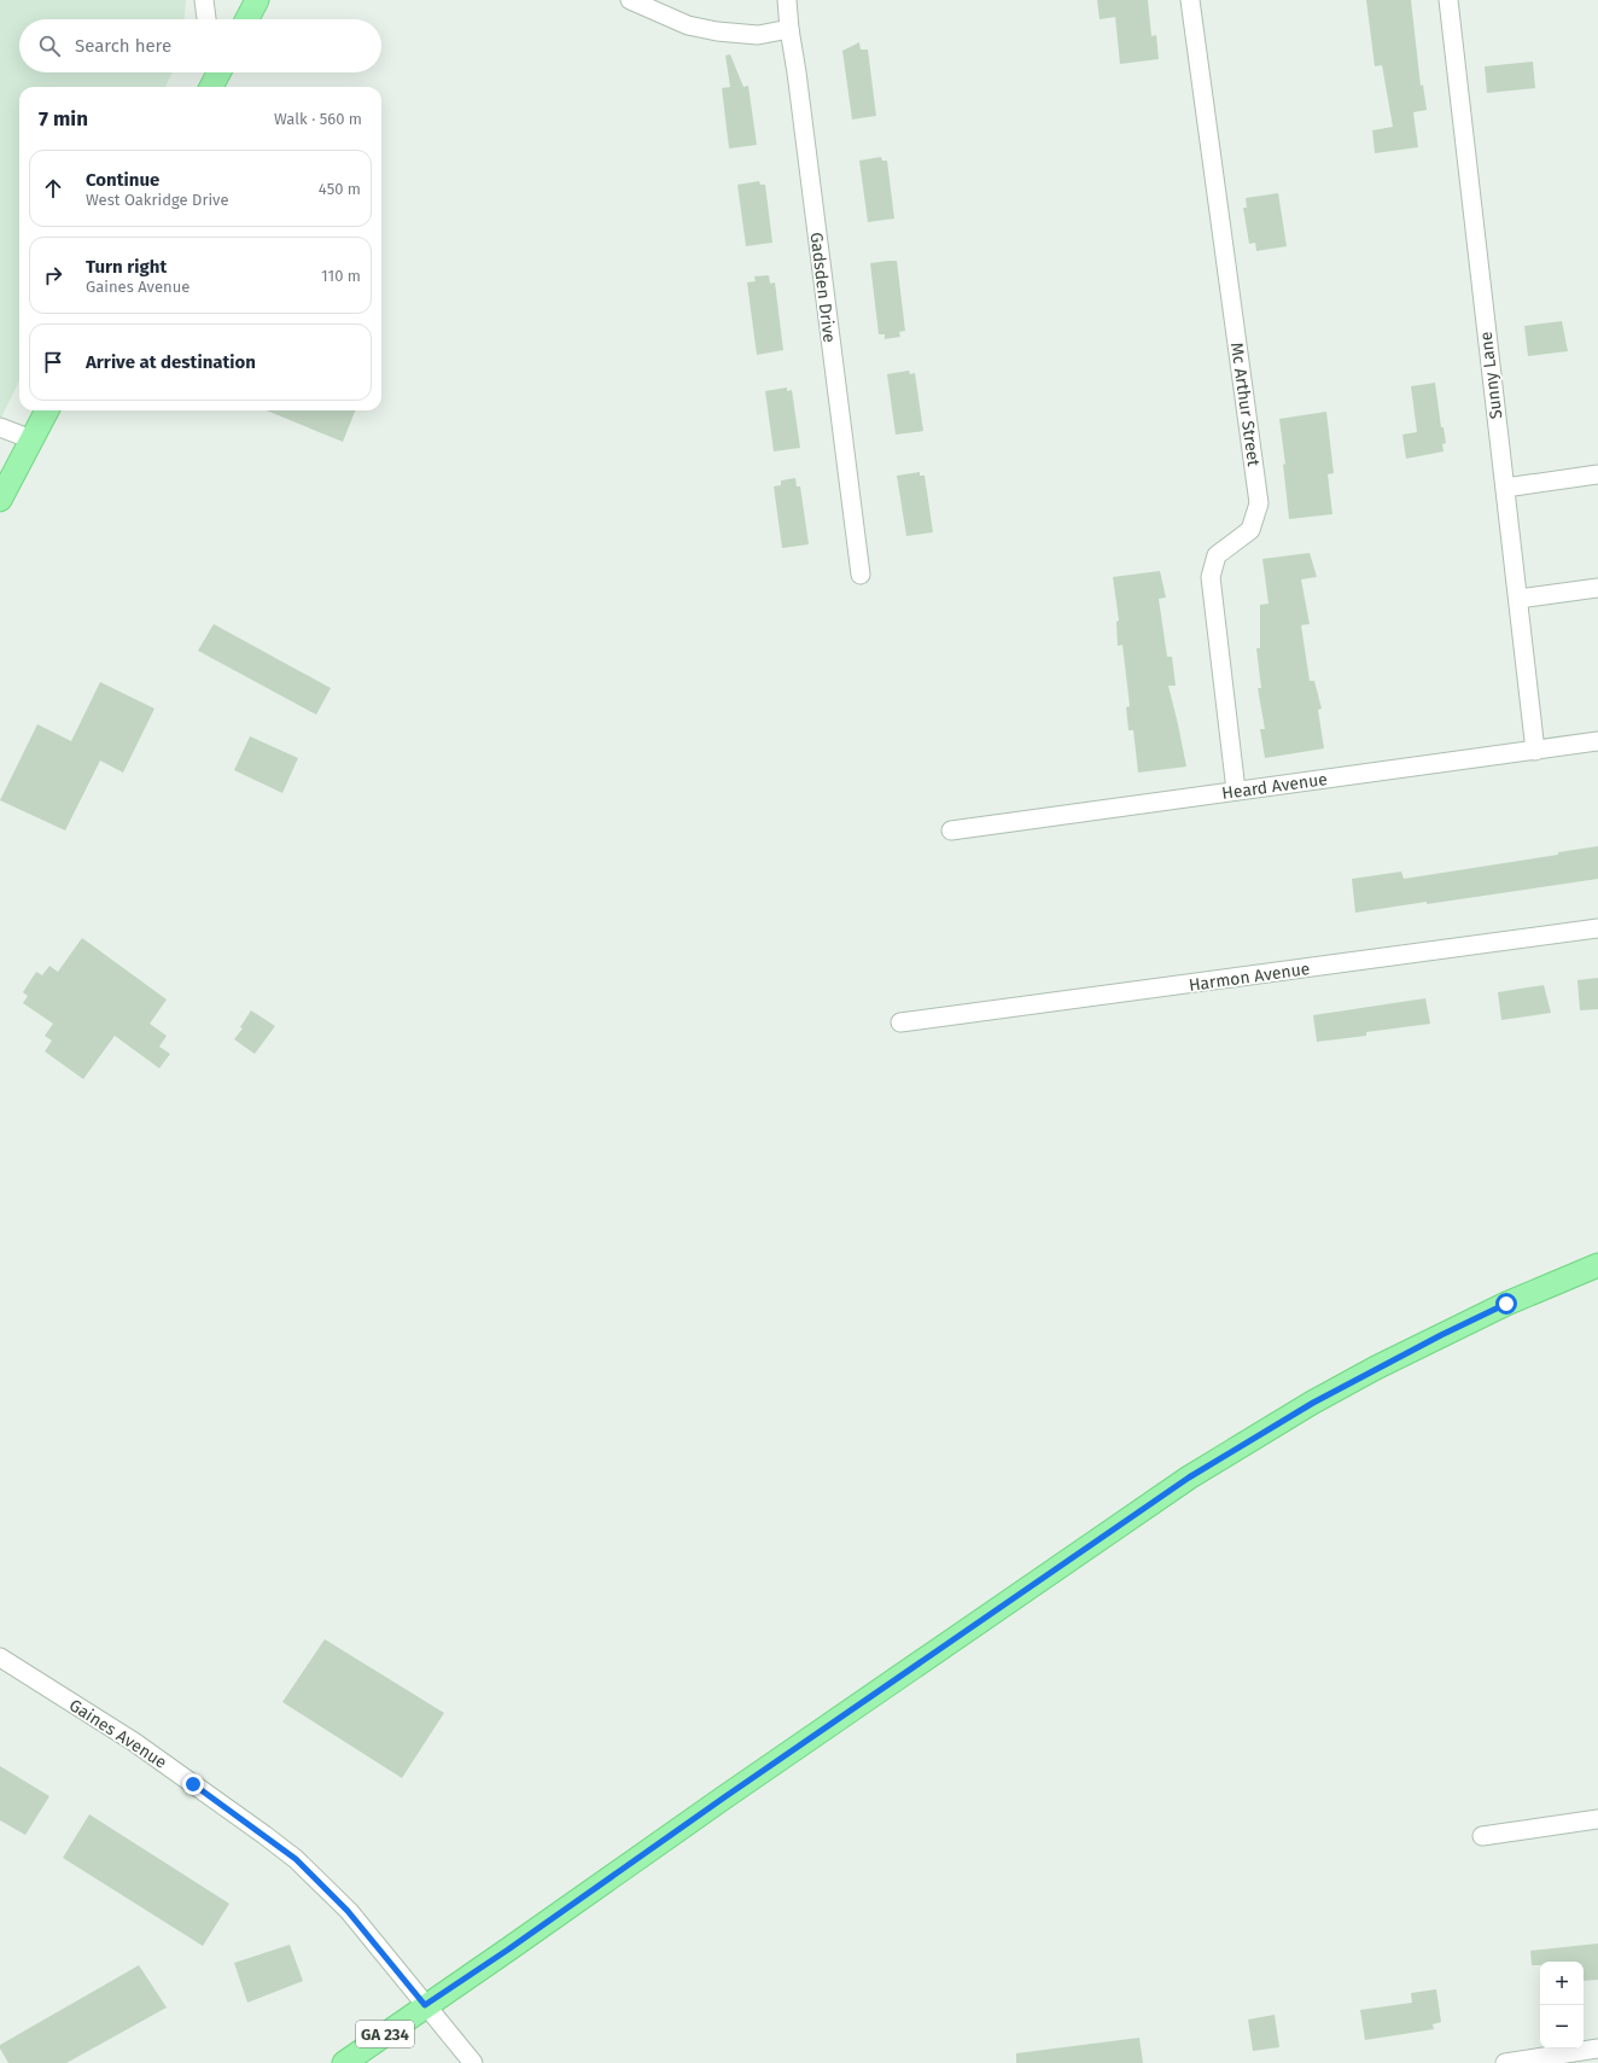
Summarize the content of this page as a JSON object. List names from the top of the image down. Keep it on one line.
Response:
{"streets":{"main road":["GA 234"],"street":["Gadsden Drive","Sunny Lane","Mc Arthur Street","Heard Avenue","Harmon Avenue","Gaines Avenue"]},"crossings":[["Sunny Lane","Heard Avenue"],["Mc Arthur Street","Heard Avenue"],["Gaines Avenue","GA 234"]],"page":{"search":"Search here","heading":["7 min","Walk · 560 m"],"list":[["Continue","West Oakridge Drive","450 m"],["Turn right","Gaines Avenue","110 m"],"Arrive at destination"],"map_buttons":["+","−"]}}
